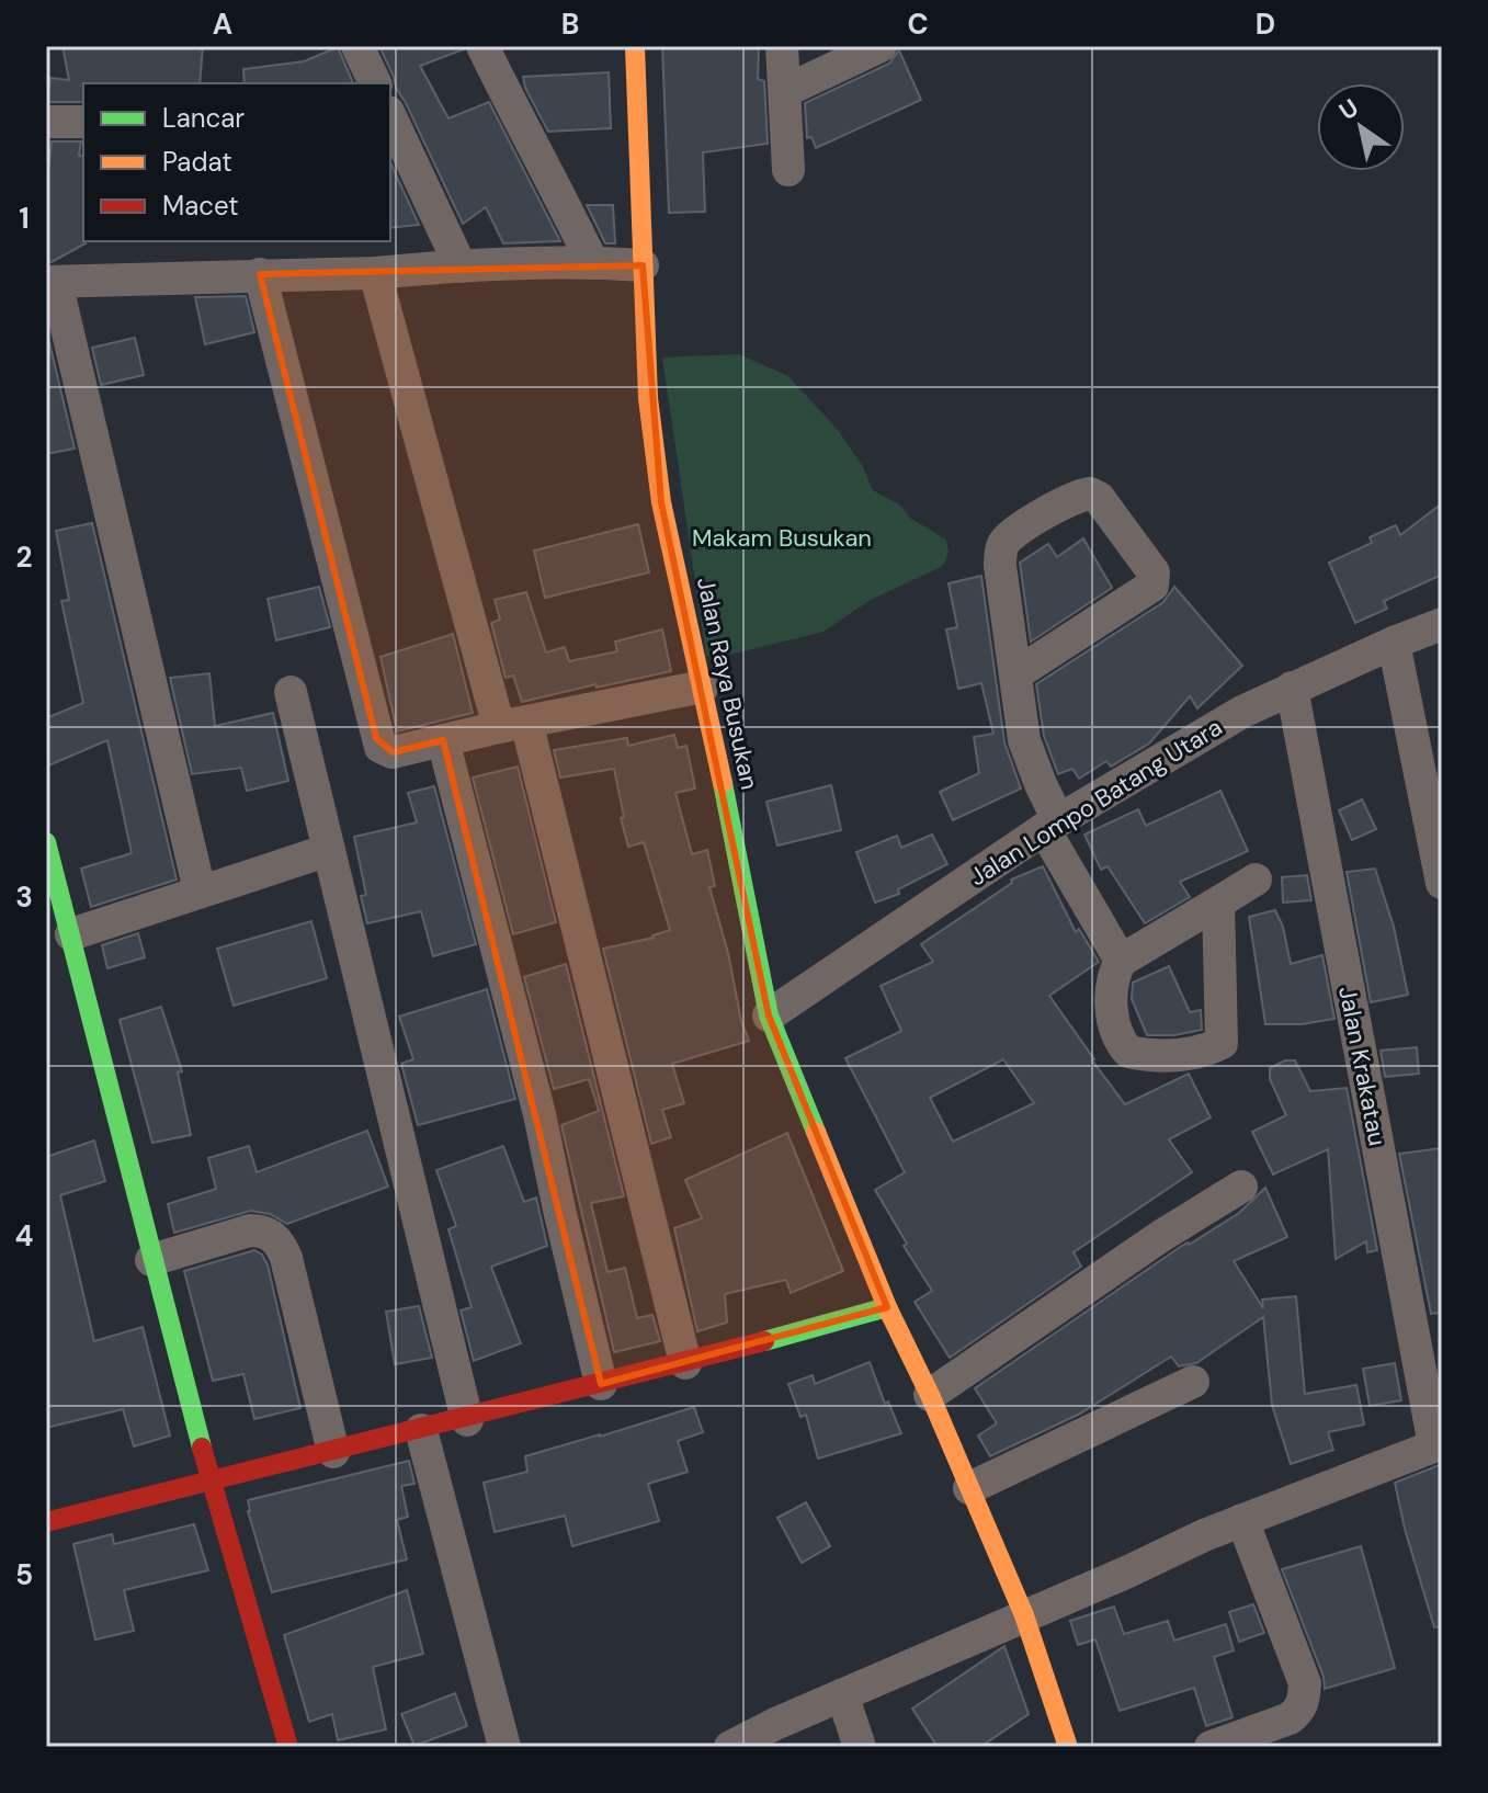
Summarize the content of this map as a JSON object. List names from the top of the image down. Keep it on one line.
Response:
{"streets":{"street":["Jalan Raya Busukan","Jalan Lompo Batang Utara","Jalan Krakatau"]},"crossings":[["Jalan Raya Busukan","Jalan Lompo Batang Utara"],["Jalan Lompo Batang Utara","Jalan Krakatau"]],"parks":["Makam Busukan"],"legend":["Lancar","Padat","Macet"],"north":"top left","grid":{"columns":["A","B","C","D"],"rows":["1","2","3","4","5"]}}
